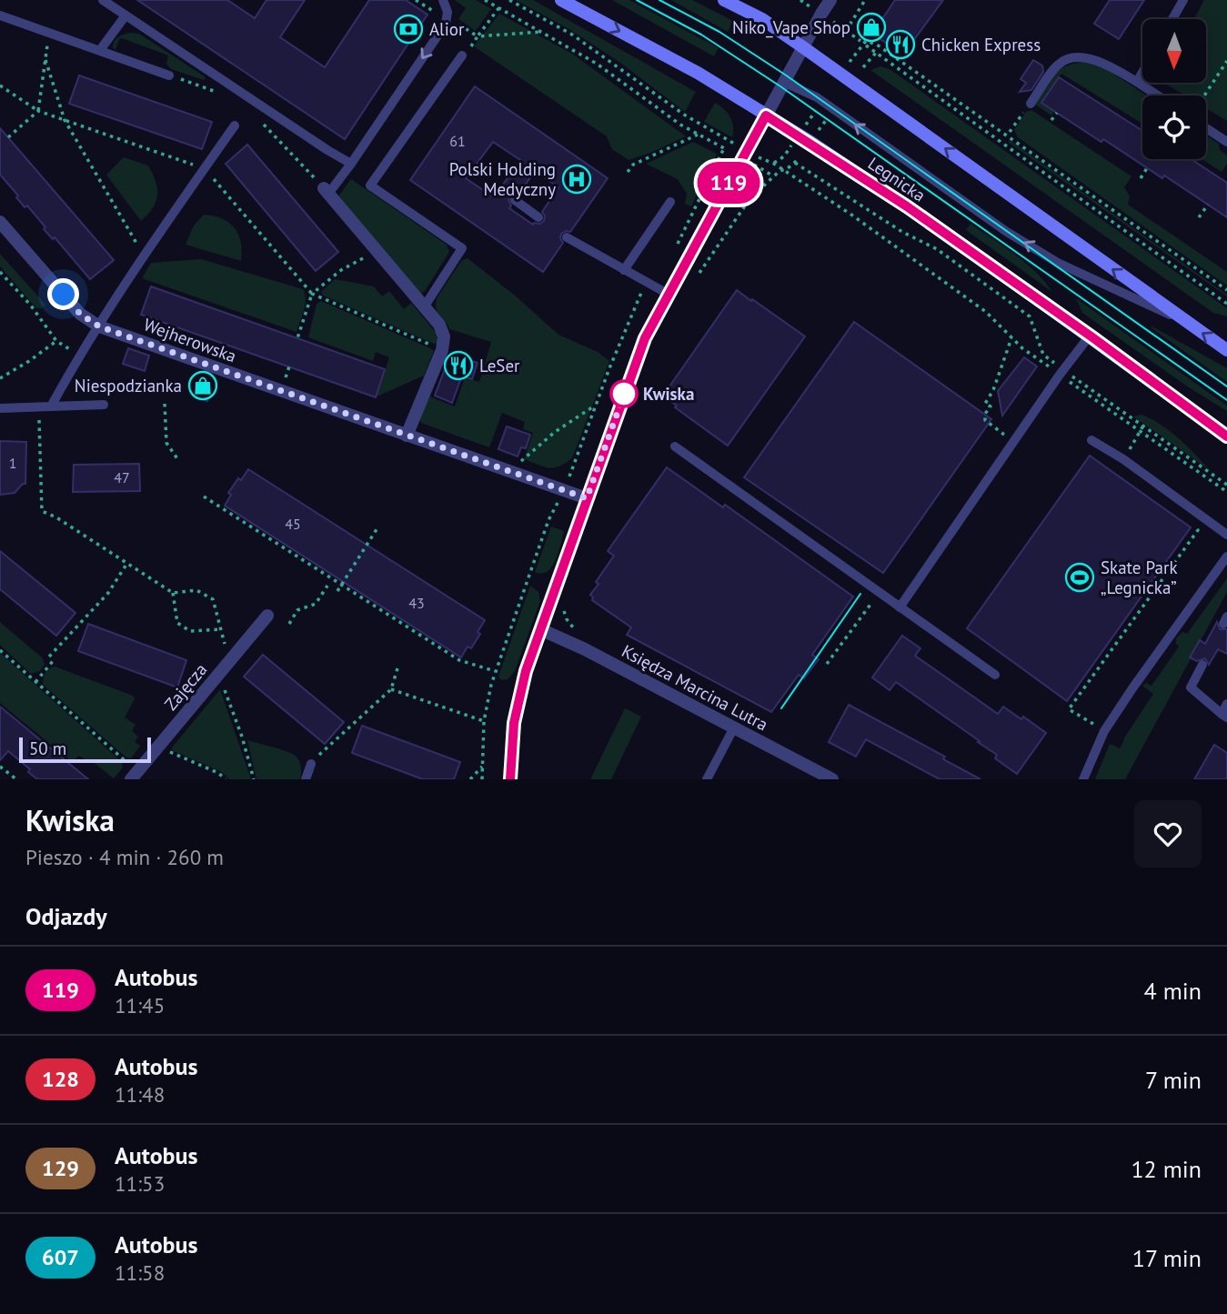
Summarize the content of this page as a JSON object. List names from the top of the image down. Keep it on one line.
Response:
{"streets":{"main road":["Legnicka"],"street":["Wejherowska","Zajęcza","Księdza Marcina Lutra"]},"places":{"shop":["Niko_Vape Shop","Niespodzianka"],"bank":["Alior"],"restaurant":["Chicken Express","LeSer"],"hospital":["Polski Holding Medyczny"],"other":["Kwiska"],"sports":["Skate Park „Legnicka”"]},"lines":["bus line 119"],"house_numbers":["61","1","47","45","43"],"scale_bar":"50 m","north":"bottom","page":{"on_map":"119","scale":"50 m","heading":[["Kwiska","Pieszo · 4 min · 260 m"],"Odjazdy"],"list":[{"mark":"119","name":"Autobus","note":"11:45","value":"4 min"},{"mark":"128","name":"Autobus","note":"11:48","value":"7 min"},{"mark":"129","name":"Autobus","note":"11:53","value":"12 min"},{"mark":"607","name":"Autobus","note":"11:58","value":"17 min"}]}}
